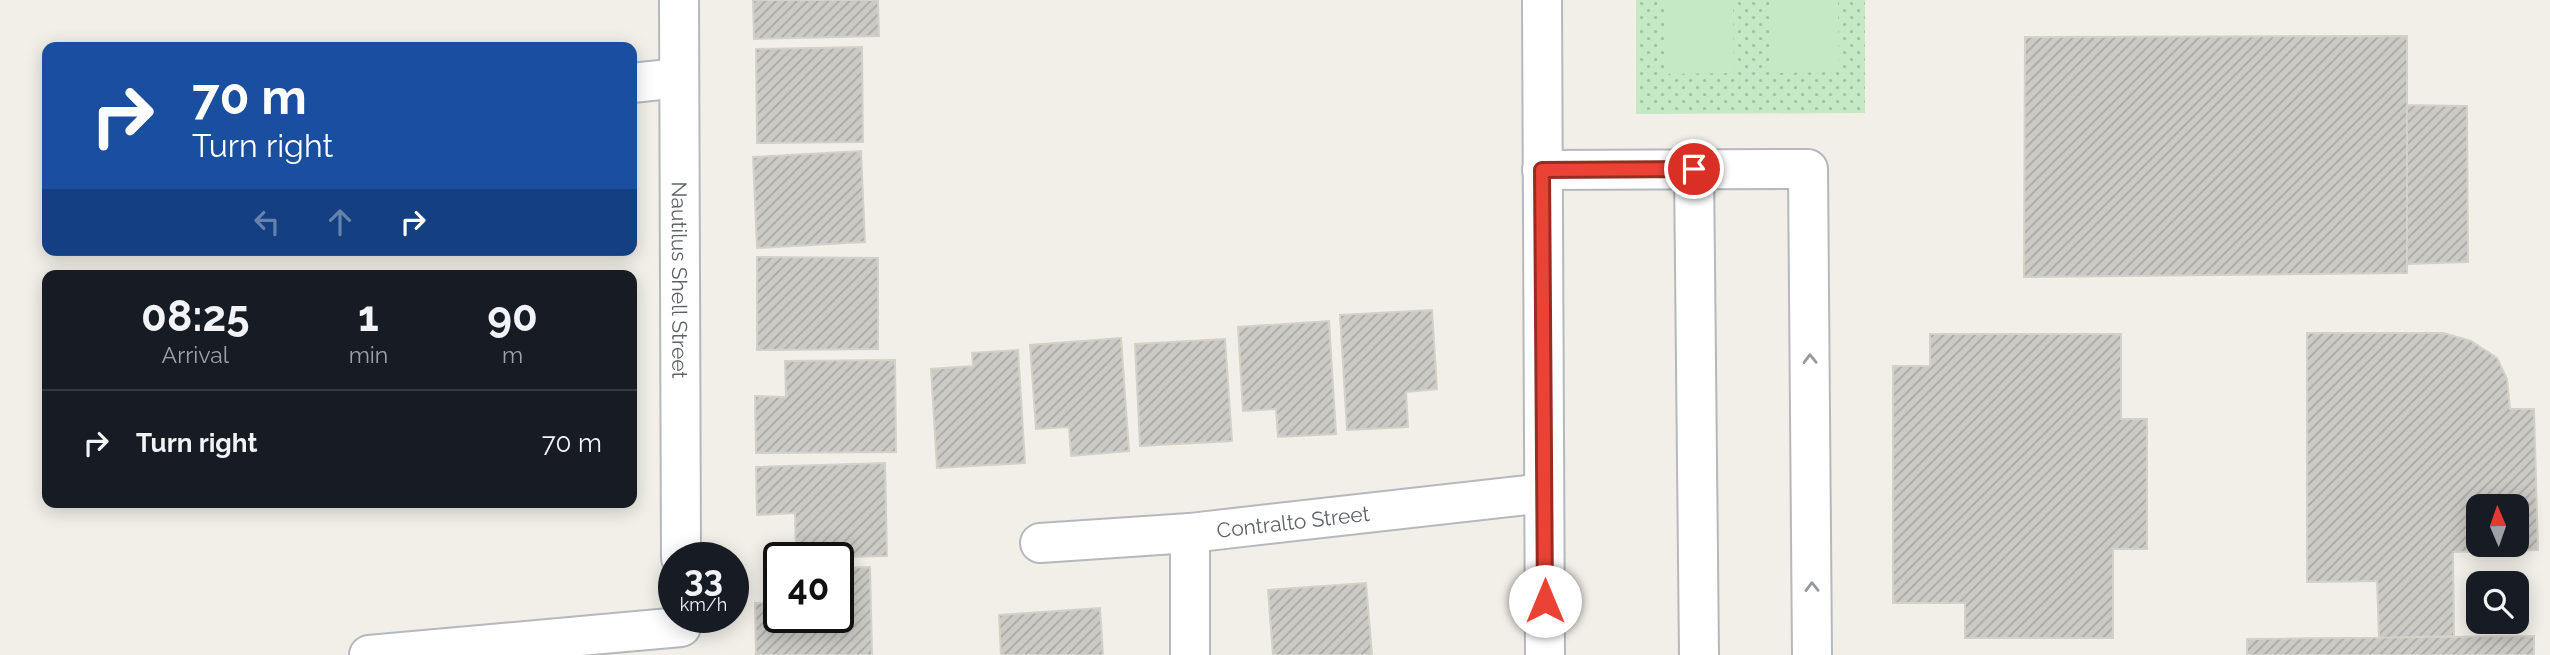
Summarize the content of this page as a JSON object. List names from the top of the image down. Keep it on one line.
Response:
{"streets":{"street":["Nautilus Shell Street","Contralto Street"]},"north":"top","page":{"turn":["70 m","Turn right"],"eta":["08:25","Arrival","1","min","90","m"],"list":[{"name":"Turn right","value":"70 m"}],"speed":"33 km/h","limit":"40"}}
